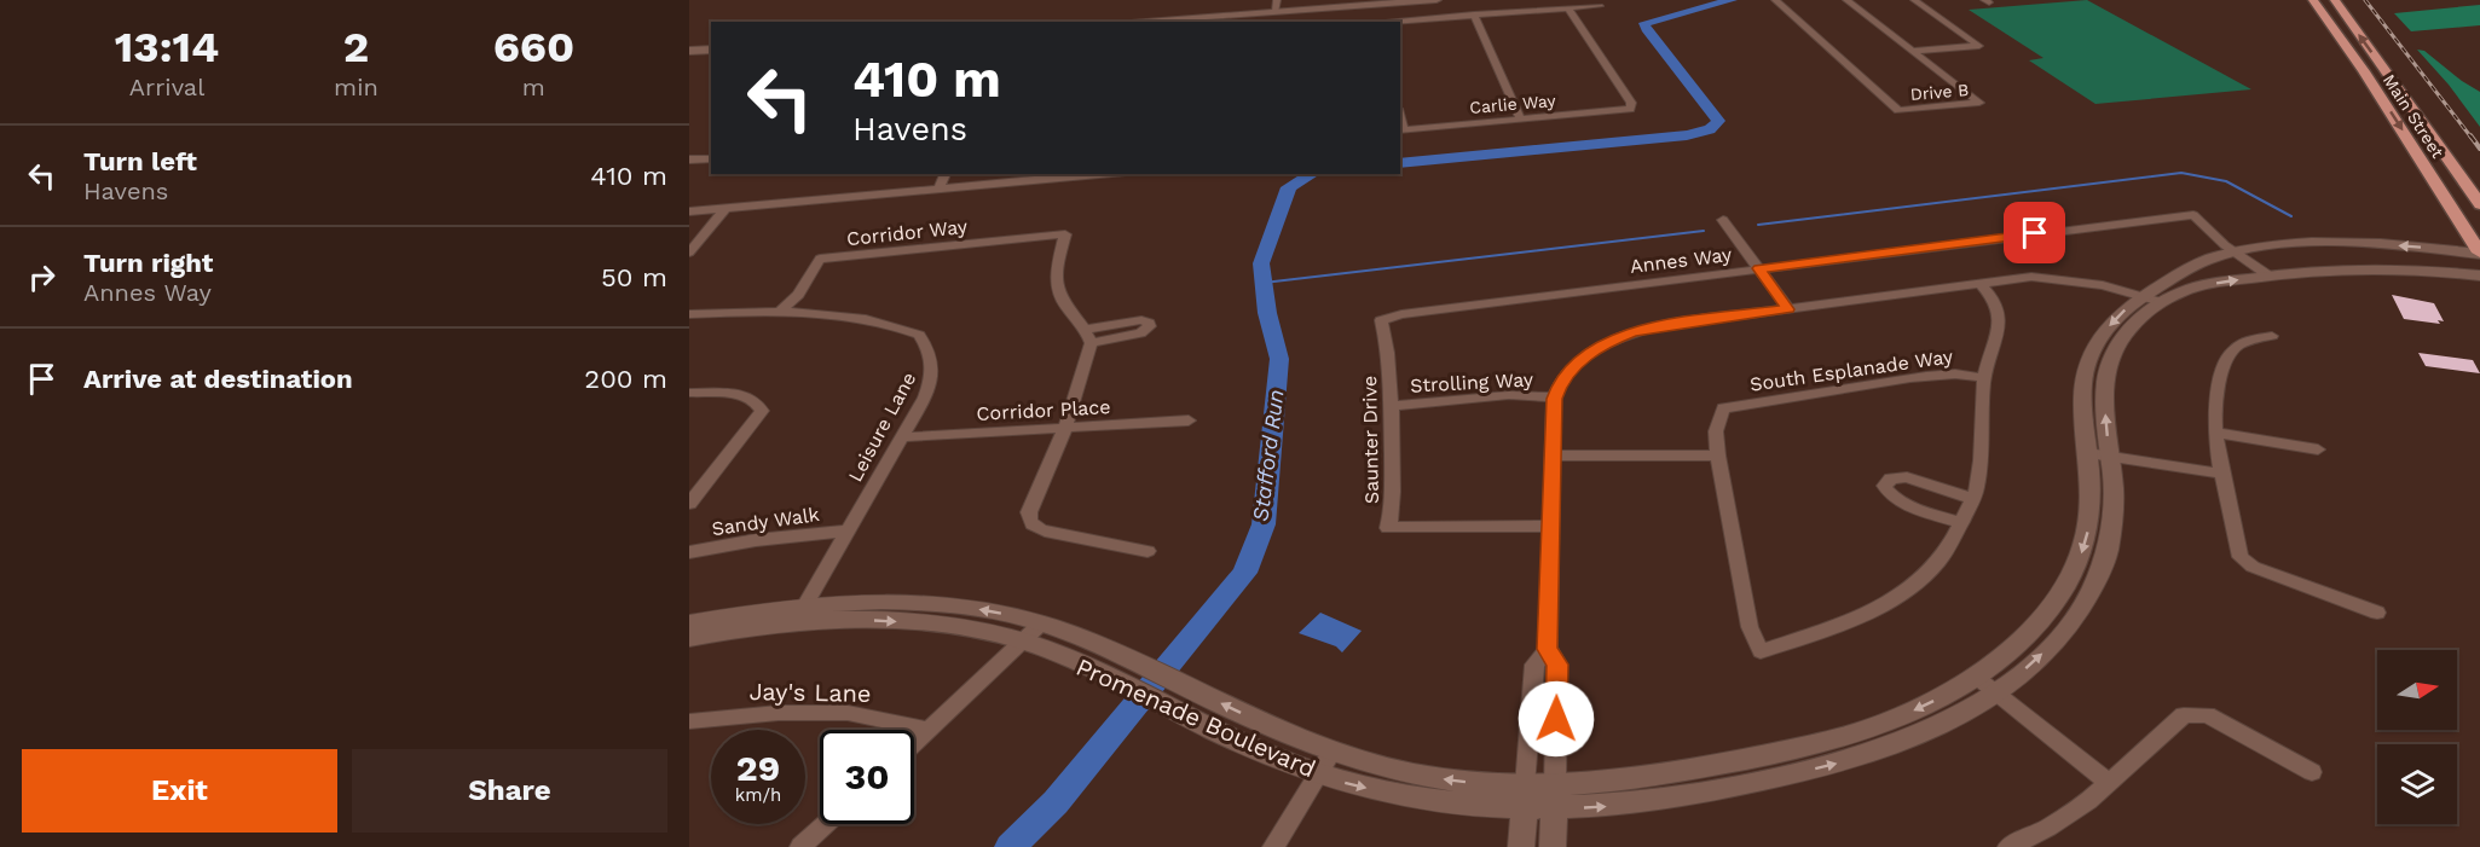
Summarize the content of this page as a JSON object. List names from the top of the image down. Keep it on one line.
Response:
{"streets":{"highway":["Main Street"],"street":["Drive B","Carlie Way","Corridor Way","Annes Way","South Esplanade Way","Strolling Way","Corridor Place","Leisure Lane","Saunter Drive","Sandy Walk","Jay's Lane","Promenade Boulevard"]},"crossings":[["Main Street","Promenade Boulevard"],["Corridor Way","Corridor Place"],["Corridor Way","Leisure Lane"],["Annes Way","Saunter Drive"],["Annes Way","Promenade Boulevard"],["Strolling Way","Saunter Drive"],["Corridor Place","Leisure Lane"],["Leisure Lane","Sandy Walk"],["Leisure Lane","Promenade Boulevard"]],"water":["Stafford Run"],"north":"right","page":{"eta":["13:14","Arrival","2","min","660","m"],"turn":["410 m","Havens"],"list":[{"name":"Turn left","note":"Havens","value":"410 m"},{"name":"Turn right","note":"Annes Way","value":"50 m"},{"name":"Arrive at destination","value":"200 m"}],"speed":"29 km/h","limit":"30","buttons":["Exit","Share"]}}
